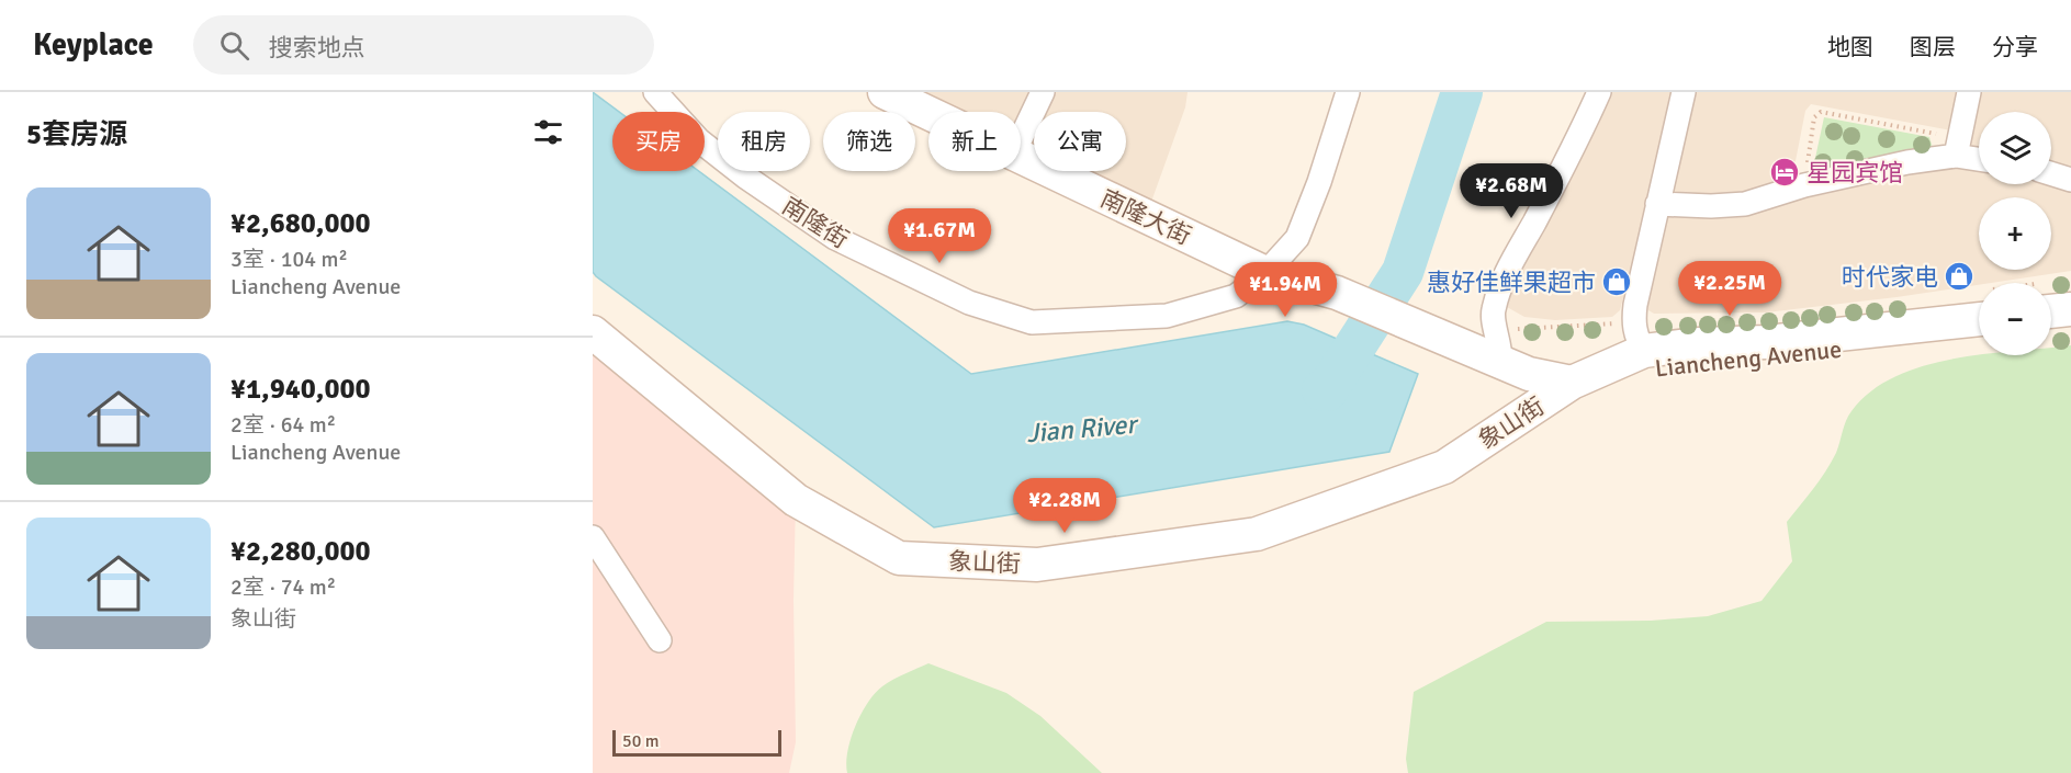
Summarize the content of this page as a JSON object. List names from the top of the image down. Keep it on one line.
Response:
{"streets":{"main road":["南隆大街","Liancheng Avenue","象山街"],"street":["南隆街"]},"crossings":[["南隆大街","南隆街"],["南隆大街","Liancheng Avenue"],["南隆街","Liancheng Avenue"],["Liancheng Avenue","象山街"]],"water":["Jian River"],"places":{"hotel":["星园宾馆"],"shop":["时代家电","惠好佳鲜果超市"]},"scale_bar":"50 m","page":{"header":"Keyplace","search":"搜索地点","nav":["地图","图层","分享"],"heading":"5套房源","map_buttons":["+","−"],"chip":["买房","租房","筛选","新上","公寓"],"price":["¥2.68M","¥1.67M","¥2.25M","¥1.94M","¥2.28M"],"list":[{"name":"¥2,680,000","note":"3室 · 104 m² · Liancheng Avenue"},{"name":"¥1,940,000","note":"2室 · 64 m² · Liancheng Avenue"},{"name":"¥2,280,000","note":"2室 · 74 m² · 象山街"}],"scale":"50 m"}}
